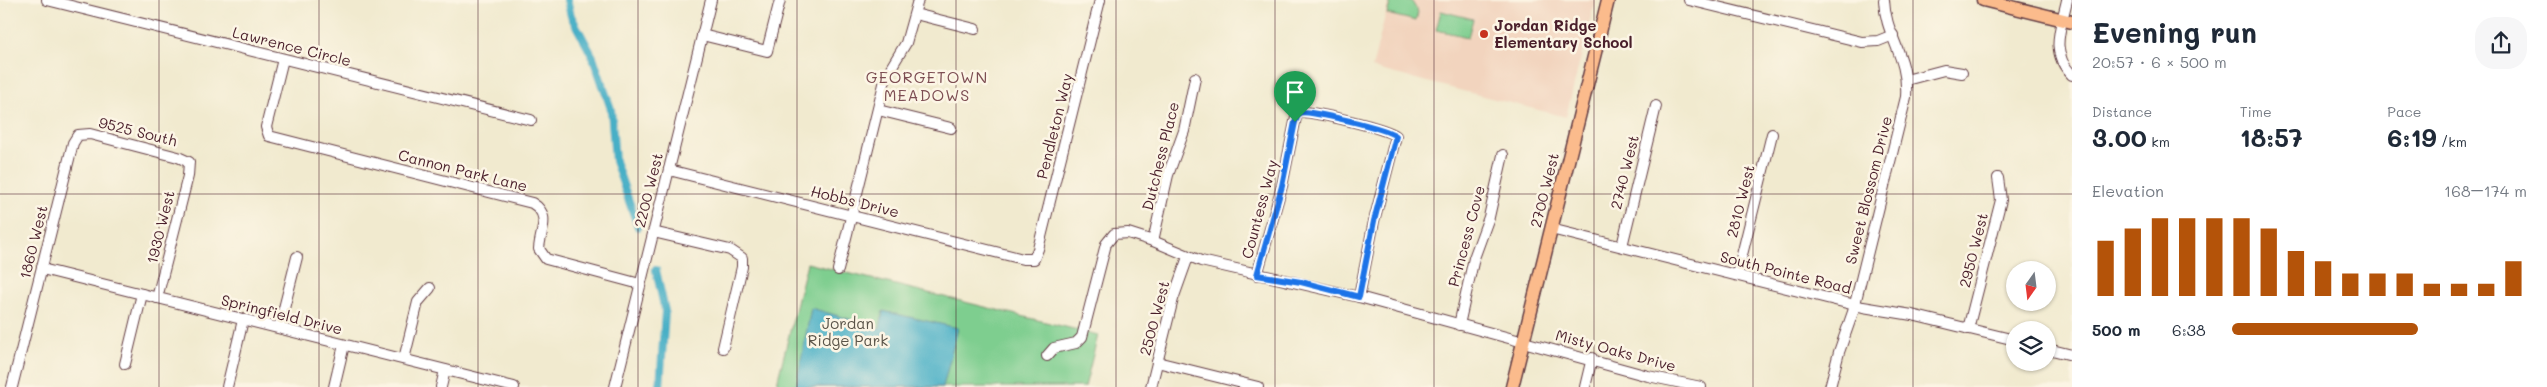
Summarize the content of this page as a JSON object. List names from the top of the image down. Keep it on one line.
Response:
{"streets":{"main road":["2700 West"],"street":["Lawrence Circle","Pendleton Way","9525 South","Dutchess Place","Cannon Park Lane","2740 West","2200 West","Sweet Blossom Drive","Hobbs Drive","2810 West","Countess Way","1930 West","Princess Cove","1860 West","2950 West","South Pointe Road","Springfield Drive","2500 West","Misty Oaks Drive"]},"crossings":[["Lawrence Circle","Cannon Park Lane"],["Pendleton Way","Hobbs Drive"],["9525 South","1930 West"],["9525 South","1860 West"],["Dutchess Place","Misty Oaks Drive"],["Cannon Park Lane","2200 West"],["2740 West","South Pointe Road"],["2200 West","Hobbs Drive"],["2700 West","South Pointe Road"],["2700 West","Misty Oaks Drive"],["Sweet Blossom Drive","South Pointe Road"],["2810 West","South Pointe Road"],["Countess Way","Misty Oaks Drive"],["1930 West","Springfield Drive"],["Princess Cove","Misty Oaks Drive"],["1860 West","Springfield Drive"],["2950 West","South Pointe Road"],["2500 West","Misty Oaks Drive"]],"districts":["GEORGETOWN MEADOWS"],"parks":["Jordan Ridge Park"],"places":["Jordan Ridge Elementary School"],"north":"bottom","page":{"heading":["Evening run","20:57 · 6 × 500 m"],"stats":[["Distance","3.00 km"],["Time","18:57"],["Pace","6:19 /km"]],"chart":["Elevation","168–174 m"],"list":[{"name":"500 m","note":"6:38"}]}}
